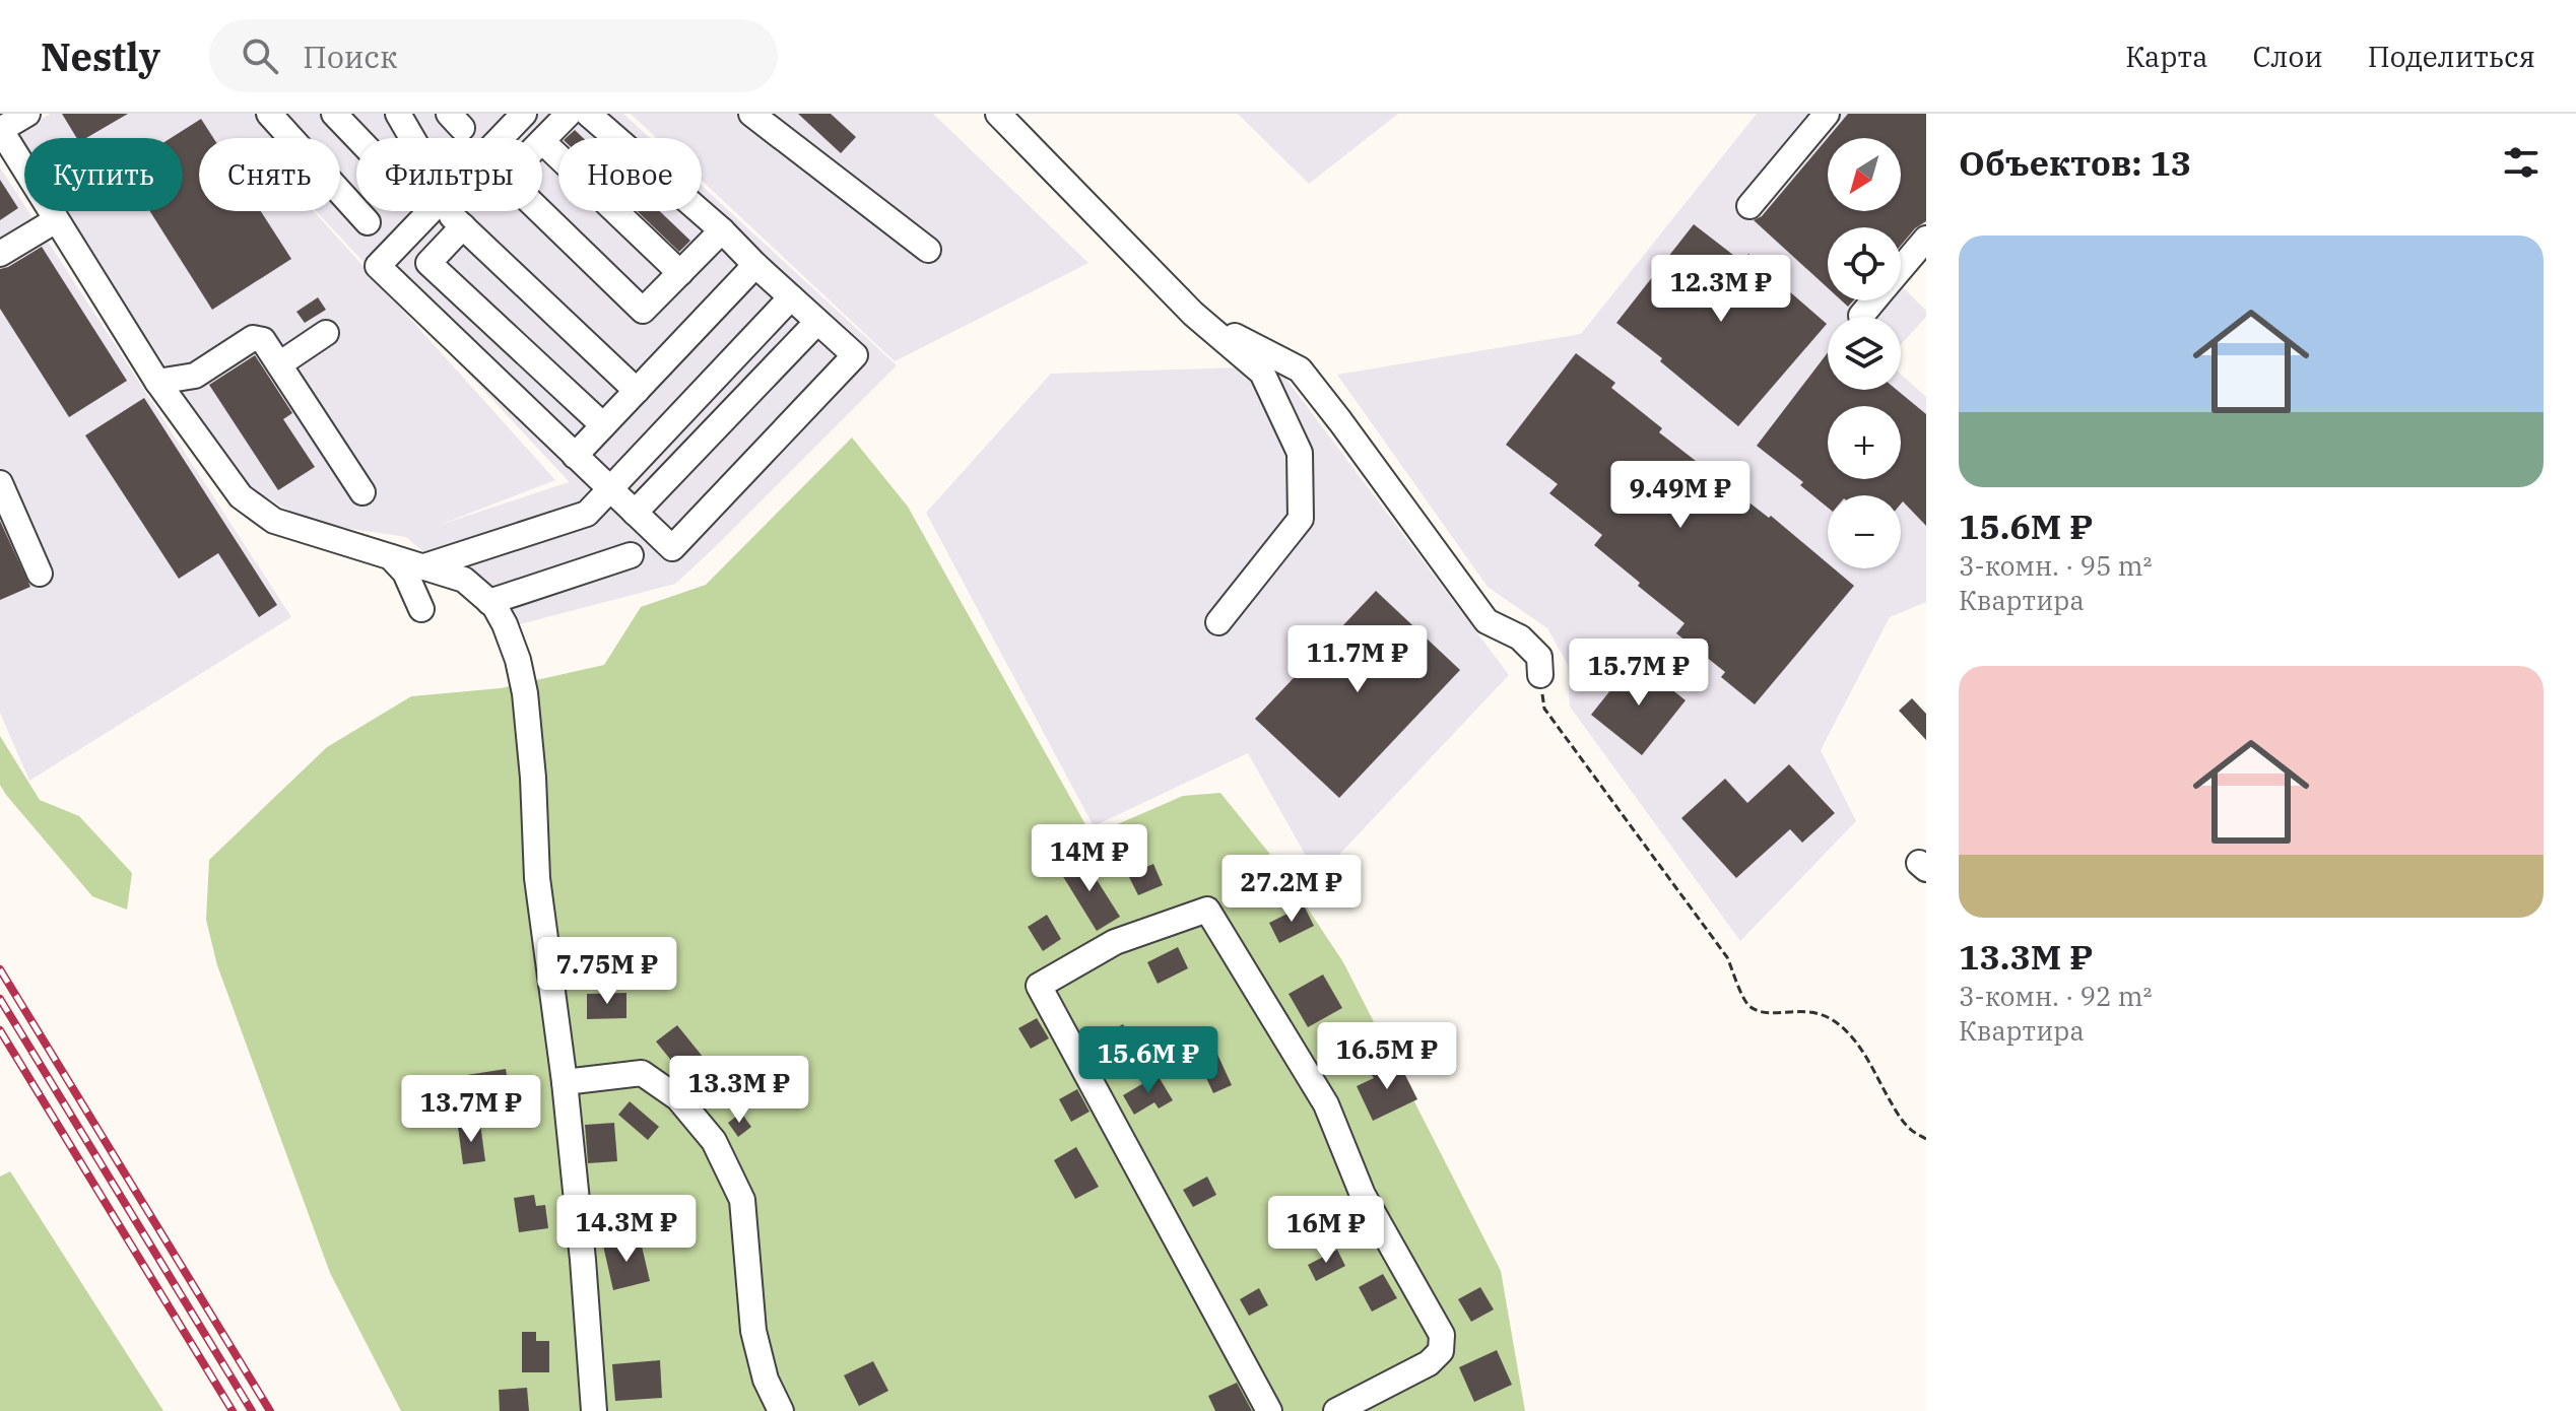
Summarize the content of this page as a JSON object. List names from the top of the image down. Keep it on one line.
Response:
{"north":"bottom left","page":{"header":"Nestly","search":"Поиск","nav":["Карта","Слои","Поделиться"],"heading":"Объектов: 13","map_buttons":["+","−"],"chip":["Купить","Снять","Фильтры","Новое"],"list":[{"name":"15.6M ₽","note":"3-комн. · 95 m² · Квартира"},{"name":"13.3M ₽","note":"3-комн. · 92 m² · Квартира"}],"price":["12.3M ₽","9.49M ₽","11.7M ₽","15.7M ₽","14M ₽","27.2M ₽","7.75M ₽","16.5M ₽","15.6M ₽","13.3M ₽","13.7M ₽","14.3M ₽","16M ₽"]}}
